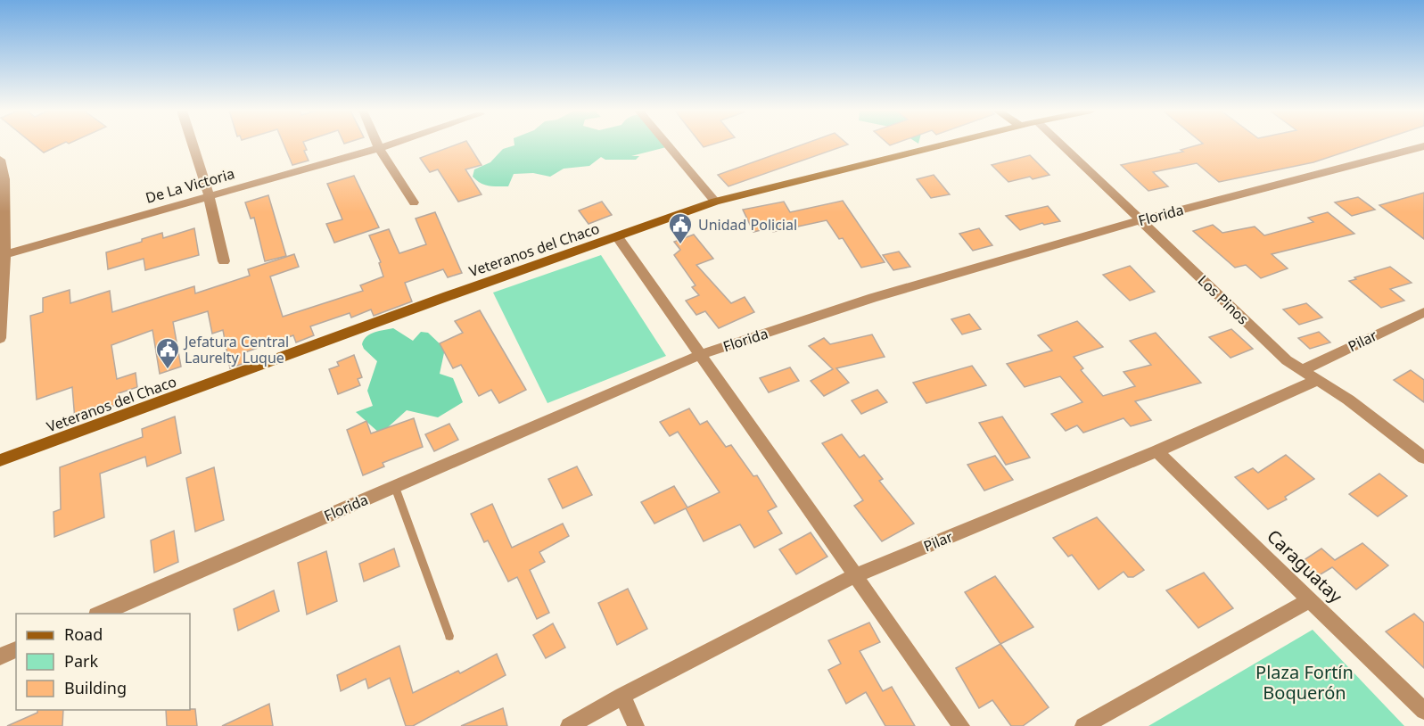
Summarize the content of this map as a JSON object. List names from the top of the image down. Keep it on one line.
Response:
{"streets":{"street":["De La Victoria","Florida","Veteranos del Chaco","Los Pinos","Pilar","Caraguatay"]},"crossings":[["Florida","Los Pinos"],["Los Pinos","Pilar"],["Pilar","Caraguatay"]],"parks":["Plaza Fortín Boquerón"],"places":{"public building":["Unidad Policial","Jefatura Central Laurelty Luque"]},"legend":["Road","Park","Building"]}
